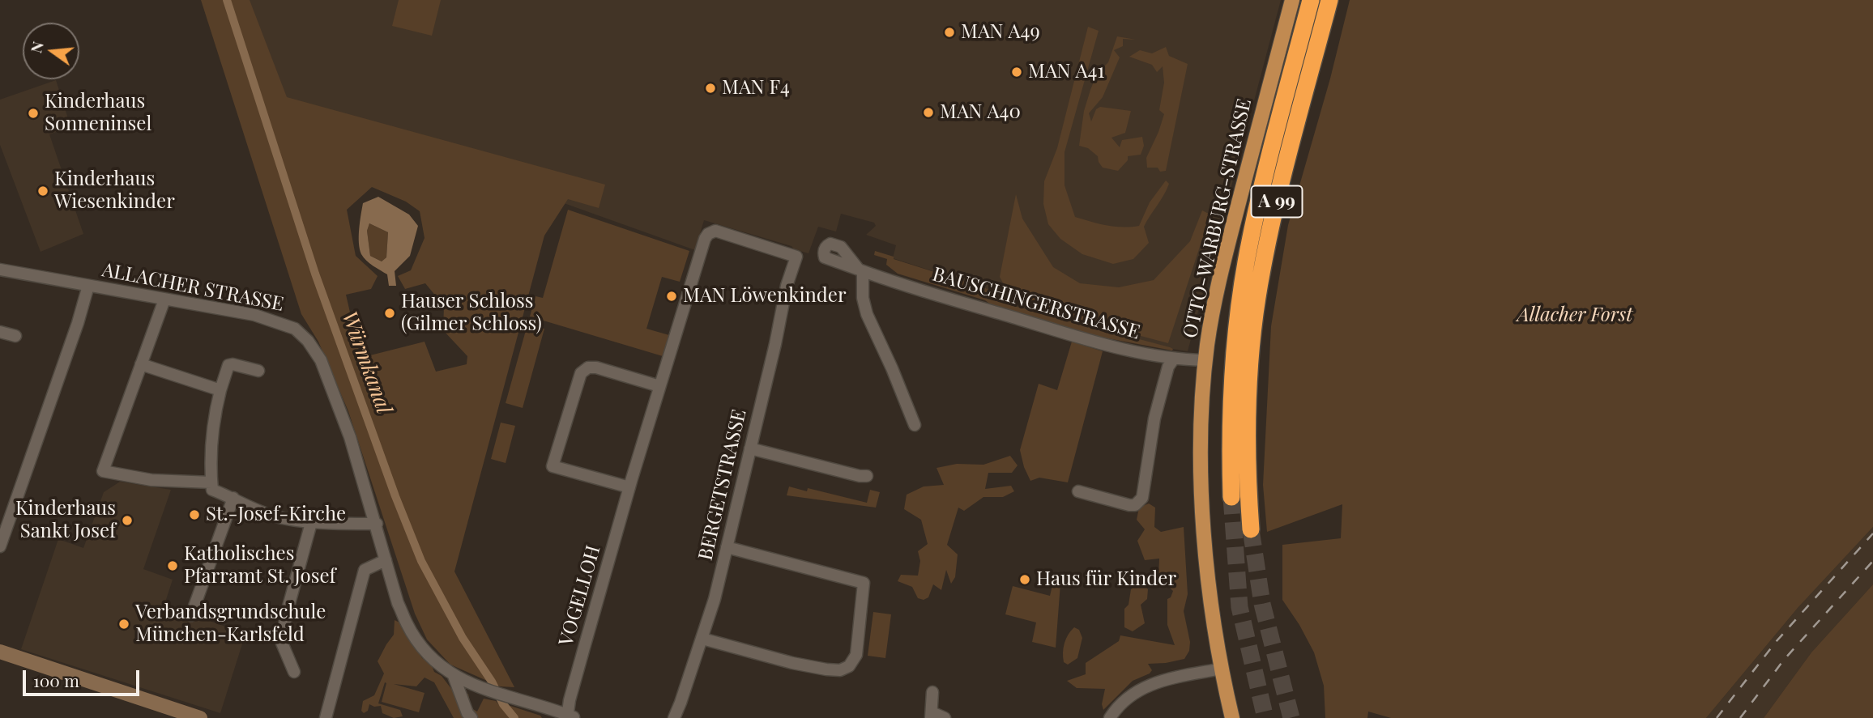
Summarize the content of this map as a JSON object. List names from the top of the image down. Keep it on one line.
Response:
{"streets":{"highway":["A 99"],"main road":["OTTO-WARBURG-STRASSE"],"street":["ALLACHER STRASSE","BAUSCHINGERSTRASSE","BERGETSTRASSE","VOGELLOH"]},"crossings":[["OTTO-WARBURG-STRASSE","BAUSCHINGERSTRASSE"],["ALLACHER STRASSE","VOGELLOH"],["BERGETSTRASSE","VOGELLOH"]],"water":["Würmkanal"],"parks":["Allacher Forst"],"places":["MAN A49","MAN A41","MAN F4","MAN A40","Kinderhaus Sonneninsel","Kinderhaus Wiesenkinder","MAN Löwenkinder","Hauser Schloss (Gilmer Schloss)","St.-Josef-Kirche","Kinderhaus Sankt Josef","Katholisches Pfarramt St. Josef","Haus für Kinder","Verbandsgrundschule München-Karlsfeld"],"scale_bar":"100 m","north":"left"}
